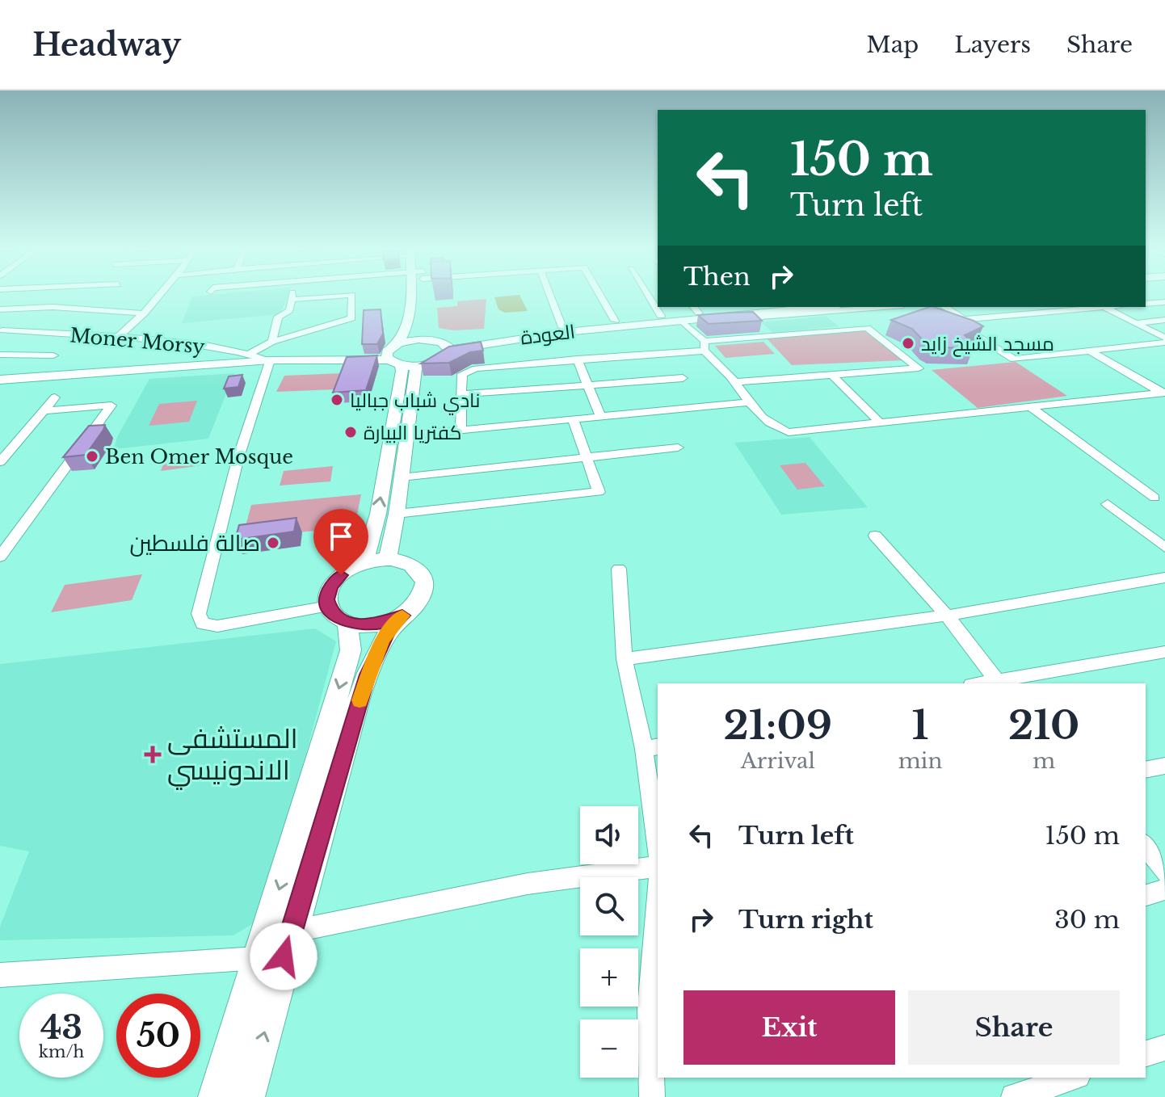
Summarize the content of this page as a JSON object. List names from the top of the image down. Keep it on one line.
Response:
{"streets":{"main road":["العودة"],"street":["Moner Morsy"]},"places":{"other":["مسجد الشيخ زايد","نادي شباب جباليا","كفتريا البيارة","Ben Omer Mosque","صالة فلسطين"],"health":["المستشفى الاندونيسي"]},"page":{"header":"Headway","nav":["Map","Layers","Share"],"turn":["150 m","Turn left"],"then":"Then","eta":["21:09","Arrival","1","min","210","m"],"list":[{"name":"Turn left","value":"150 m"},{"name":"Turn right","value":"30 m"}],"map_buttons":["+","−"],"buttons":["Exit","Share"],"speed":"43 km/h","limit":"50"}}
